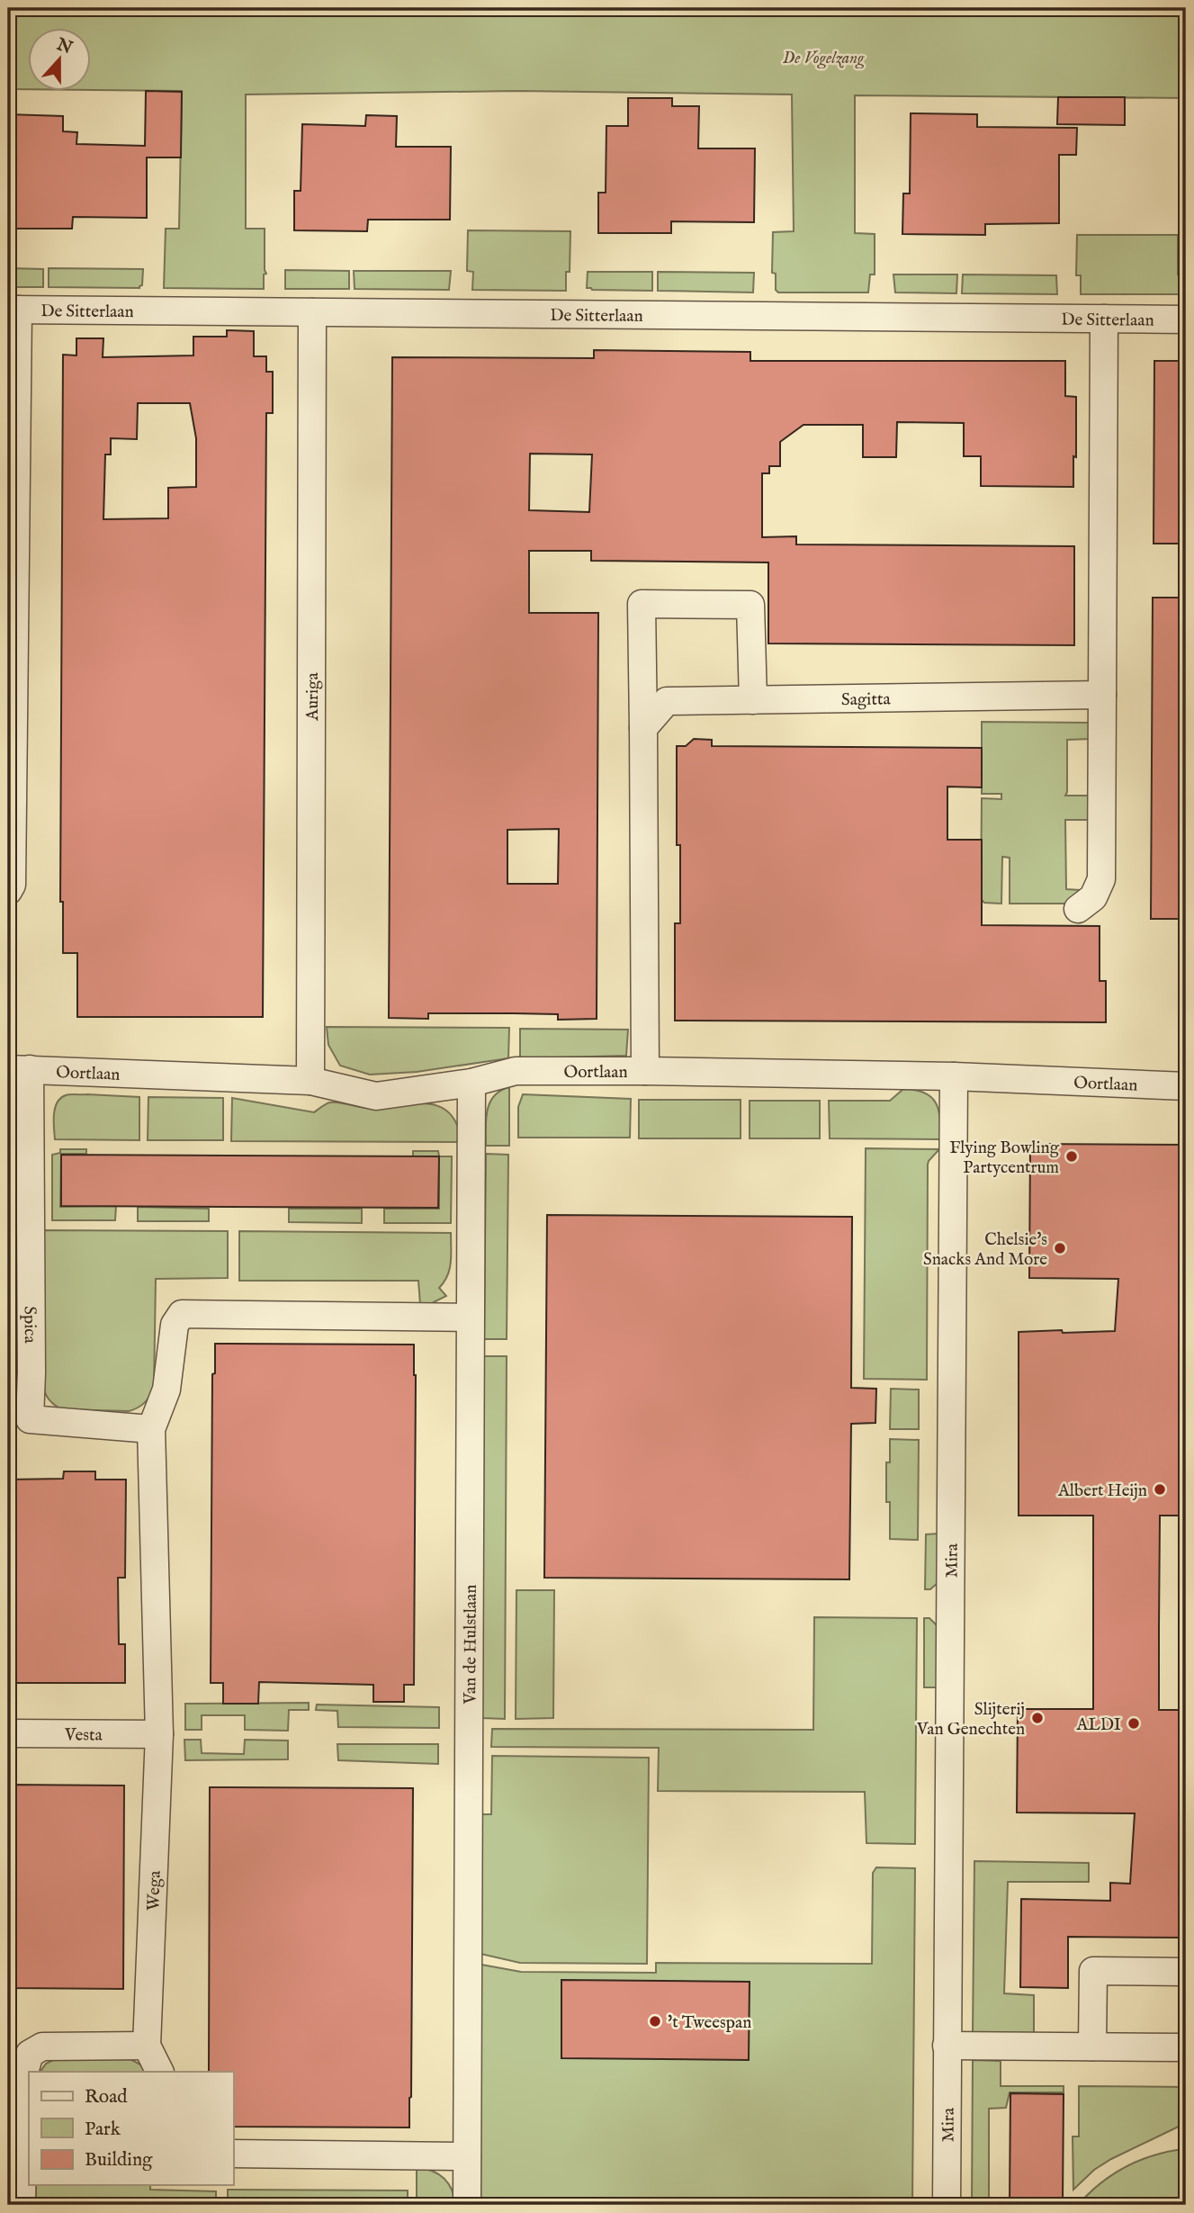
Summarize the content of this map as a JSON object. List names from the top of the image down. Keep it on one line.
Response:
{"streets":{"street":["De Sitterlaan","Auriga","Sagitta","Oortlaan","Spica","Mira","Van de Hulstlaan","Vesta","Wega"]},"crossings":[["De Sitterlaan","Auriga"],["Auriga","Oortlaan"],["Oortlaan","Spica"],["Oortlaan","Mira"],["Oortlaan","Van de Hulstlaan"],["Vesta","Wega"]],"parks":["De Vogelzang"],"places":["Flying Bowling Partycentrum","Chelsie's Snacks And More","Albert Heijn","Slijterij Van Genechten","ALDI","'t Tweespan"],"legend":["Road","Park","Building"],"north":"top"}
